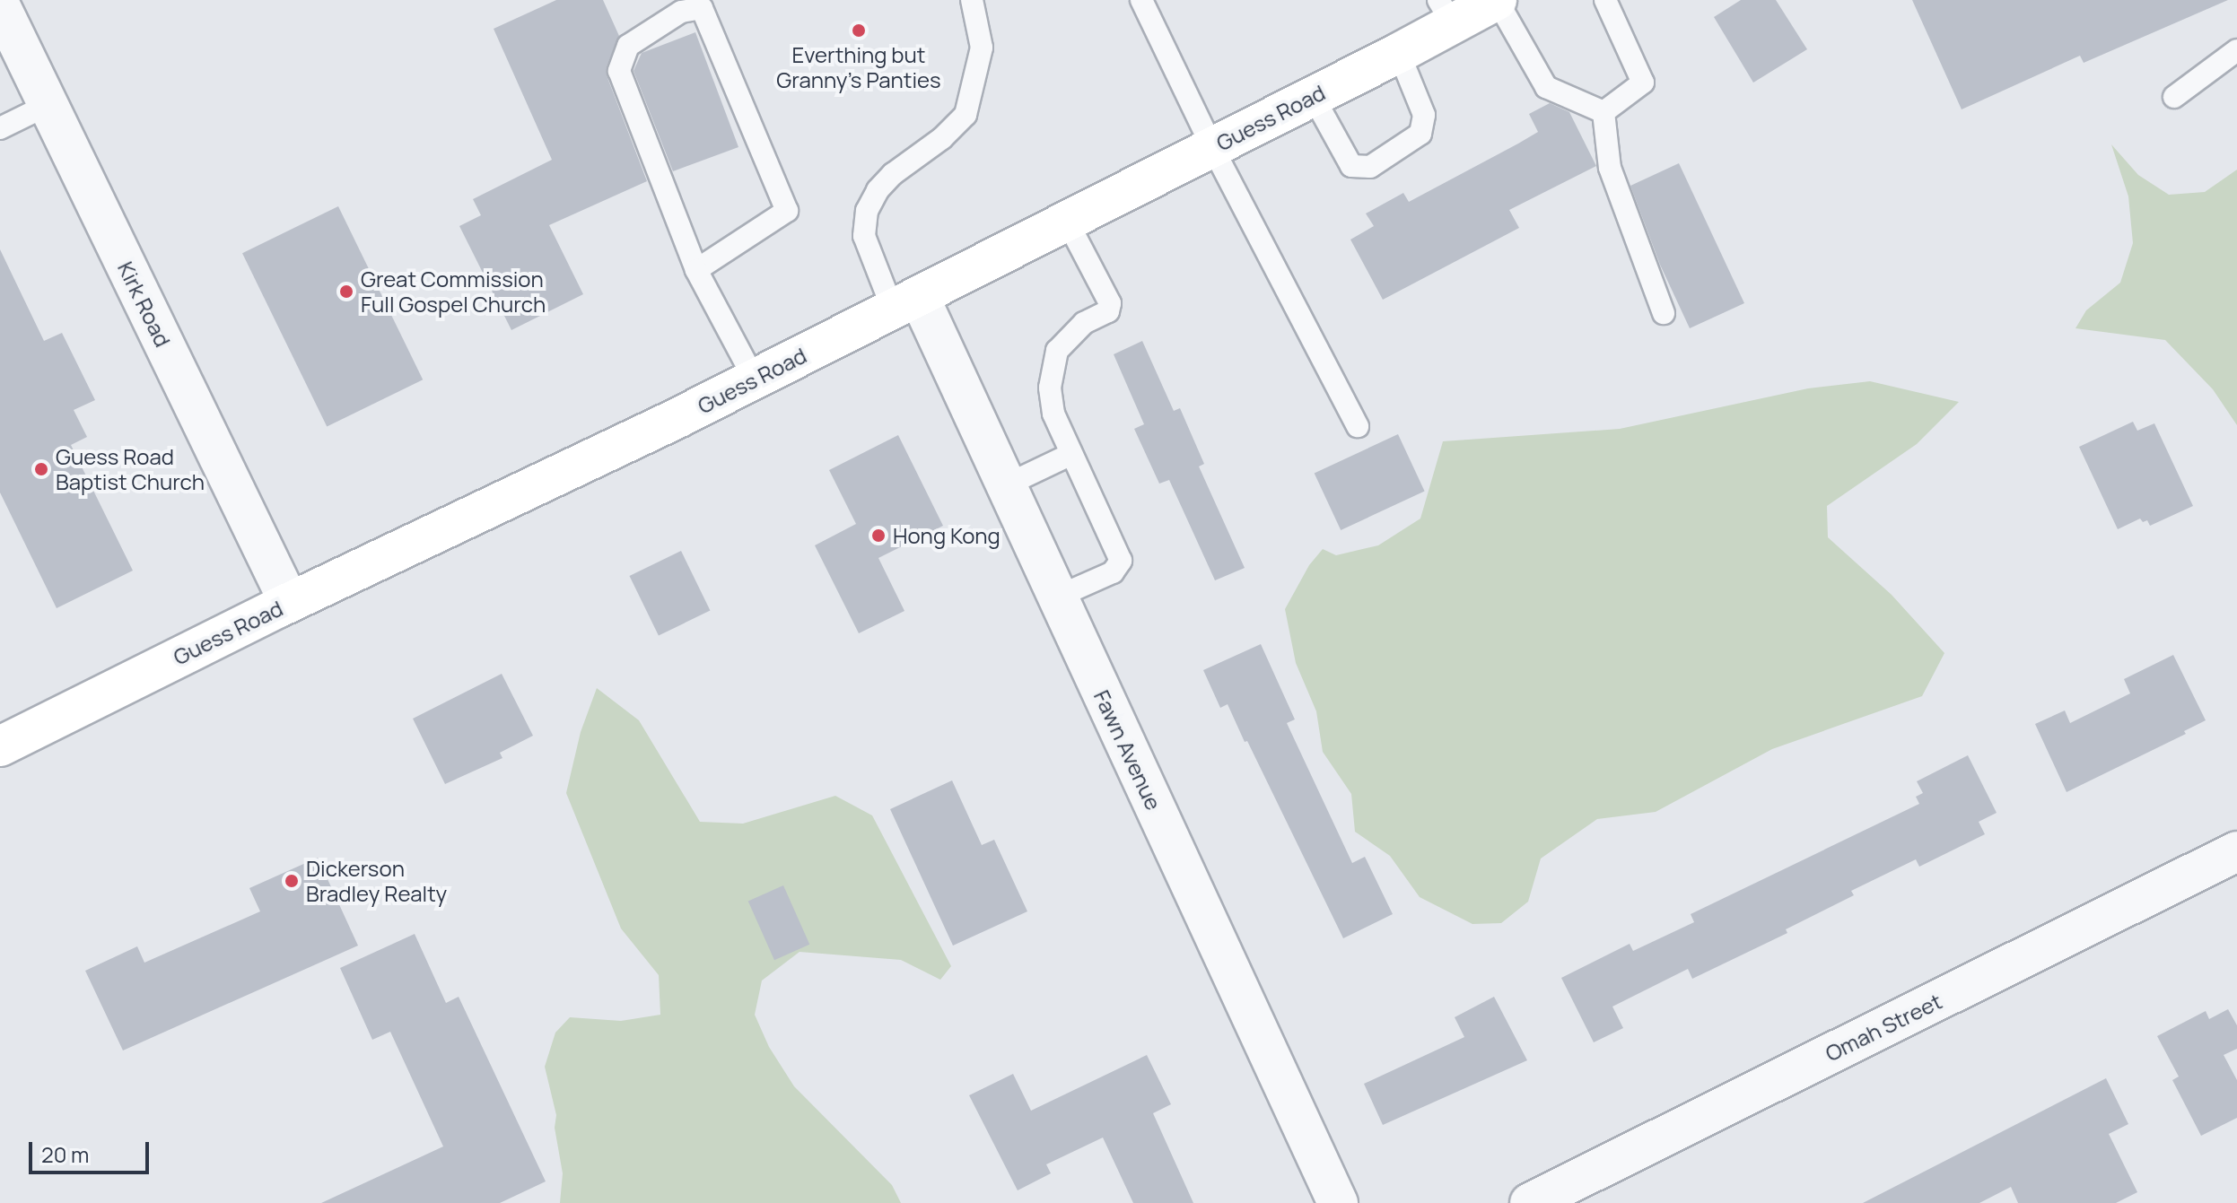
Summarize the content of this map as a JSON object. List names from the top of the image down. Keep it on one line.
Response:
{"streets":{"main road":["Guess Road"],"street":["Kirk Road","Fawn Avenue","Omah Street"]},"crossings":[["Guess Road","Kirk Road"],["Guess Road","Fawn Avenue"]],"places":["Everthing but Granny's Panties","Great Commission Full Gospel Church","Guess Road Baptist Church","Hong Kong","Dickerson Bradley Realty"],"scale_bar":"20 m"}
